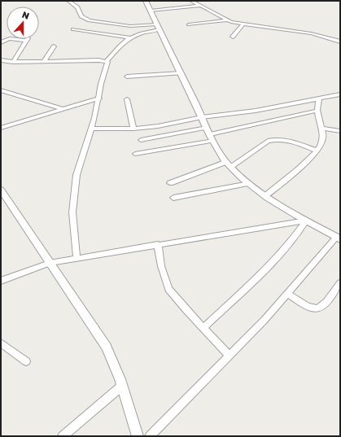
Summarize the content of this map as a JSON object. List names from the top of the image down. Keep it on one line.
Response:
{"north":"top"}
